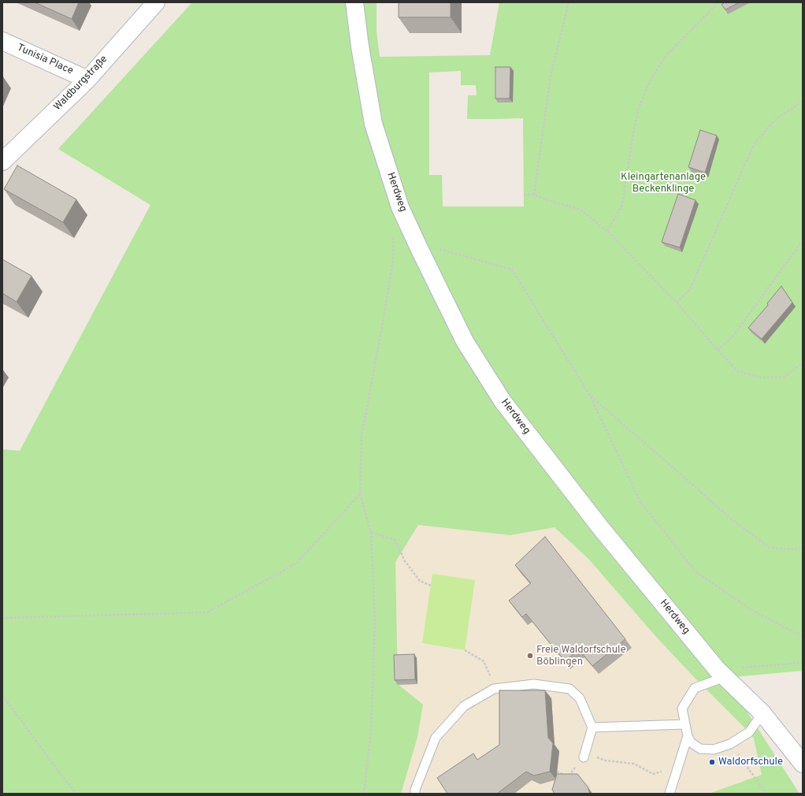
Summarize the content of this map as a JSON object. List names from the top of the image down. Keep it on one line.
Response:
{"streets":{"street":["Tunisia Place","Waldburgstraße","Herdweg"]},"crossings":[["Tunisia Place","Waldburgstraße"]],"parks":["Kleingartenanlage Beckenklinge"],"places":["Freie Waldorfschule Böblingen","Waldorfschule"]}
